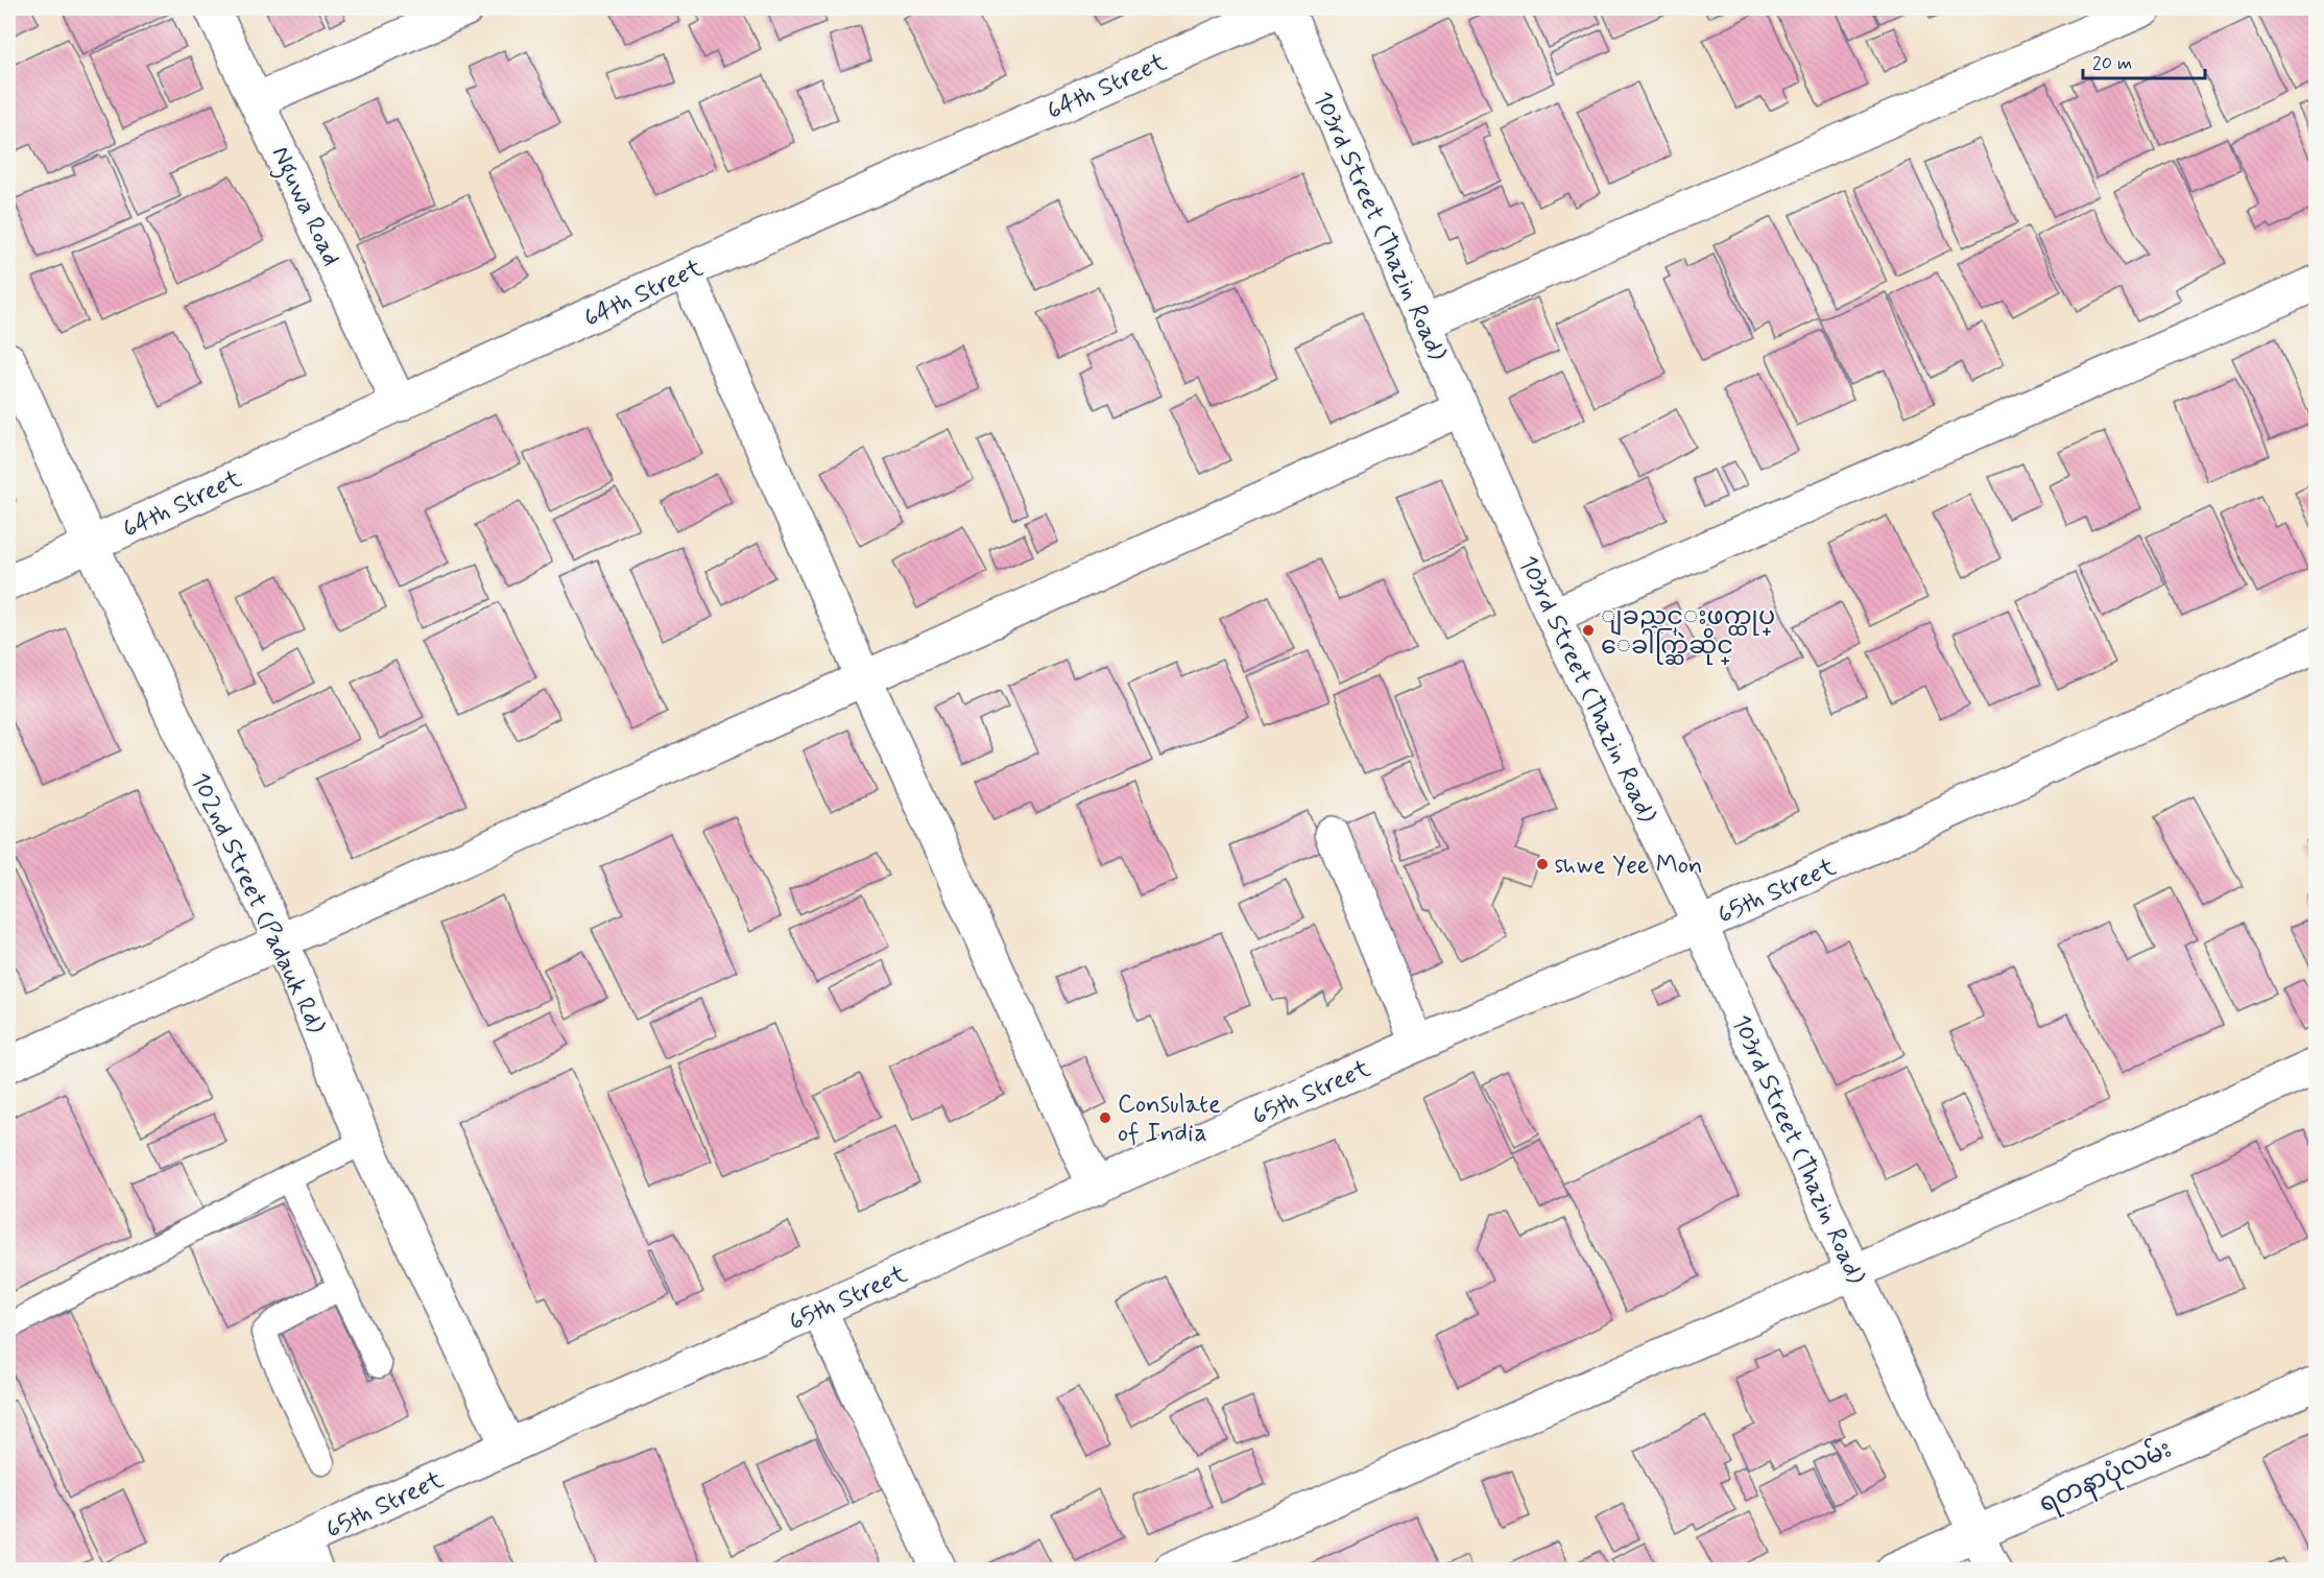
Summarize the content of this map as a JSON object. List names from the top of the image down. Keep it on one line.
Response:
{"streets":{"street":["64th Street","Nguwa Road","103rd Street (Thazin Road)","65th Street","102nd Street (Padauk Rd)","ရတနာပုံလမ်း"]},"crossings":[["64th Street","Nguwa Road"],["64th Street","103rd Street (Thazin Road)"],["64th Street","102nd Street (Padauk Rd)"],["103rd Street (Thazin Road)","65th Street"],["103rd Street (Thazin Road)","ရတနာပုံလမ်း"],["65th Street","102nd Street (Padauk Rd)"]],"places":["ျခည္လင္းဖက္ထုပ္ ေခါက္ဆြဲဆိုင္","shwe Yee Mon","Consulate of India"],"scale_bar":"20 m"}
